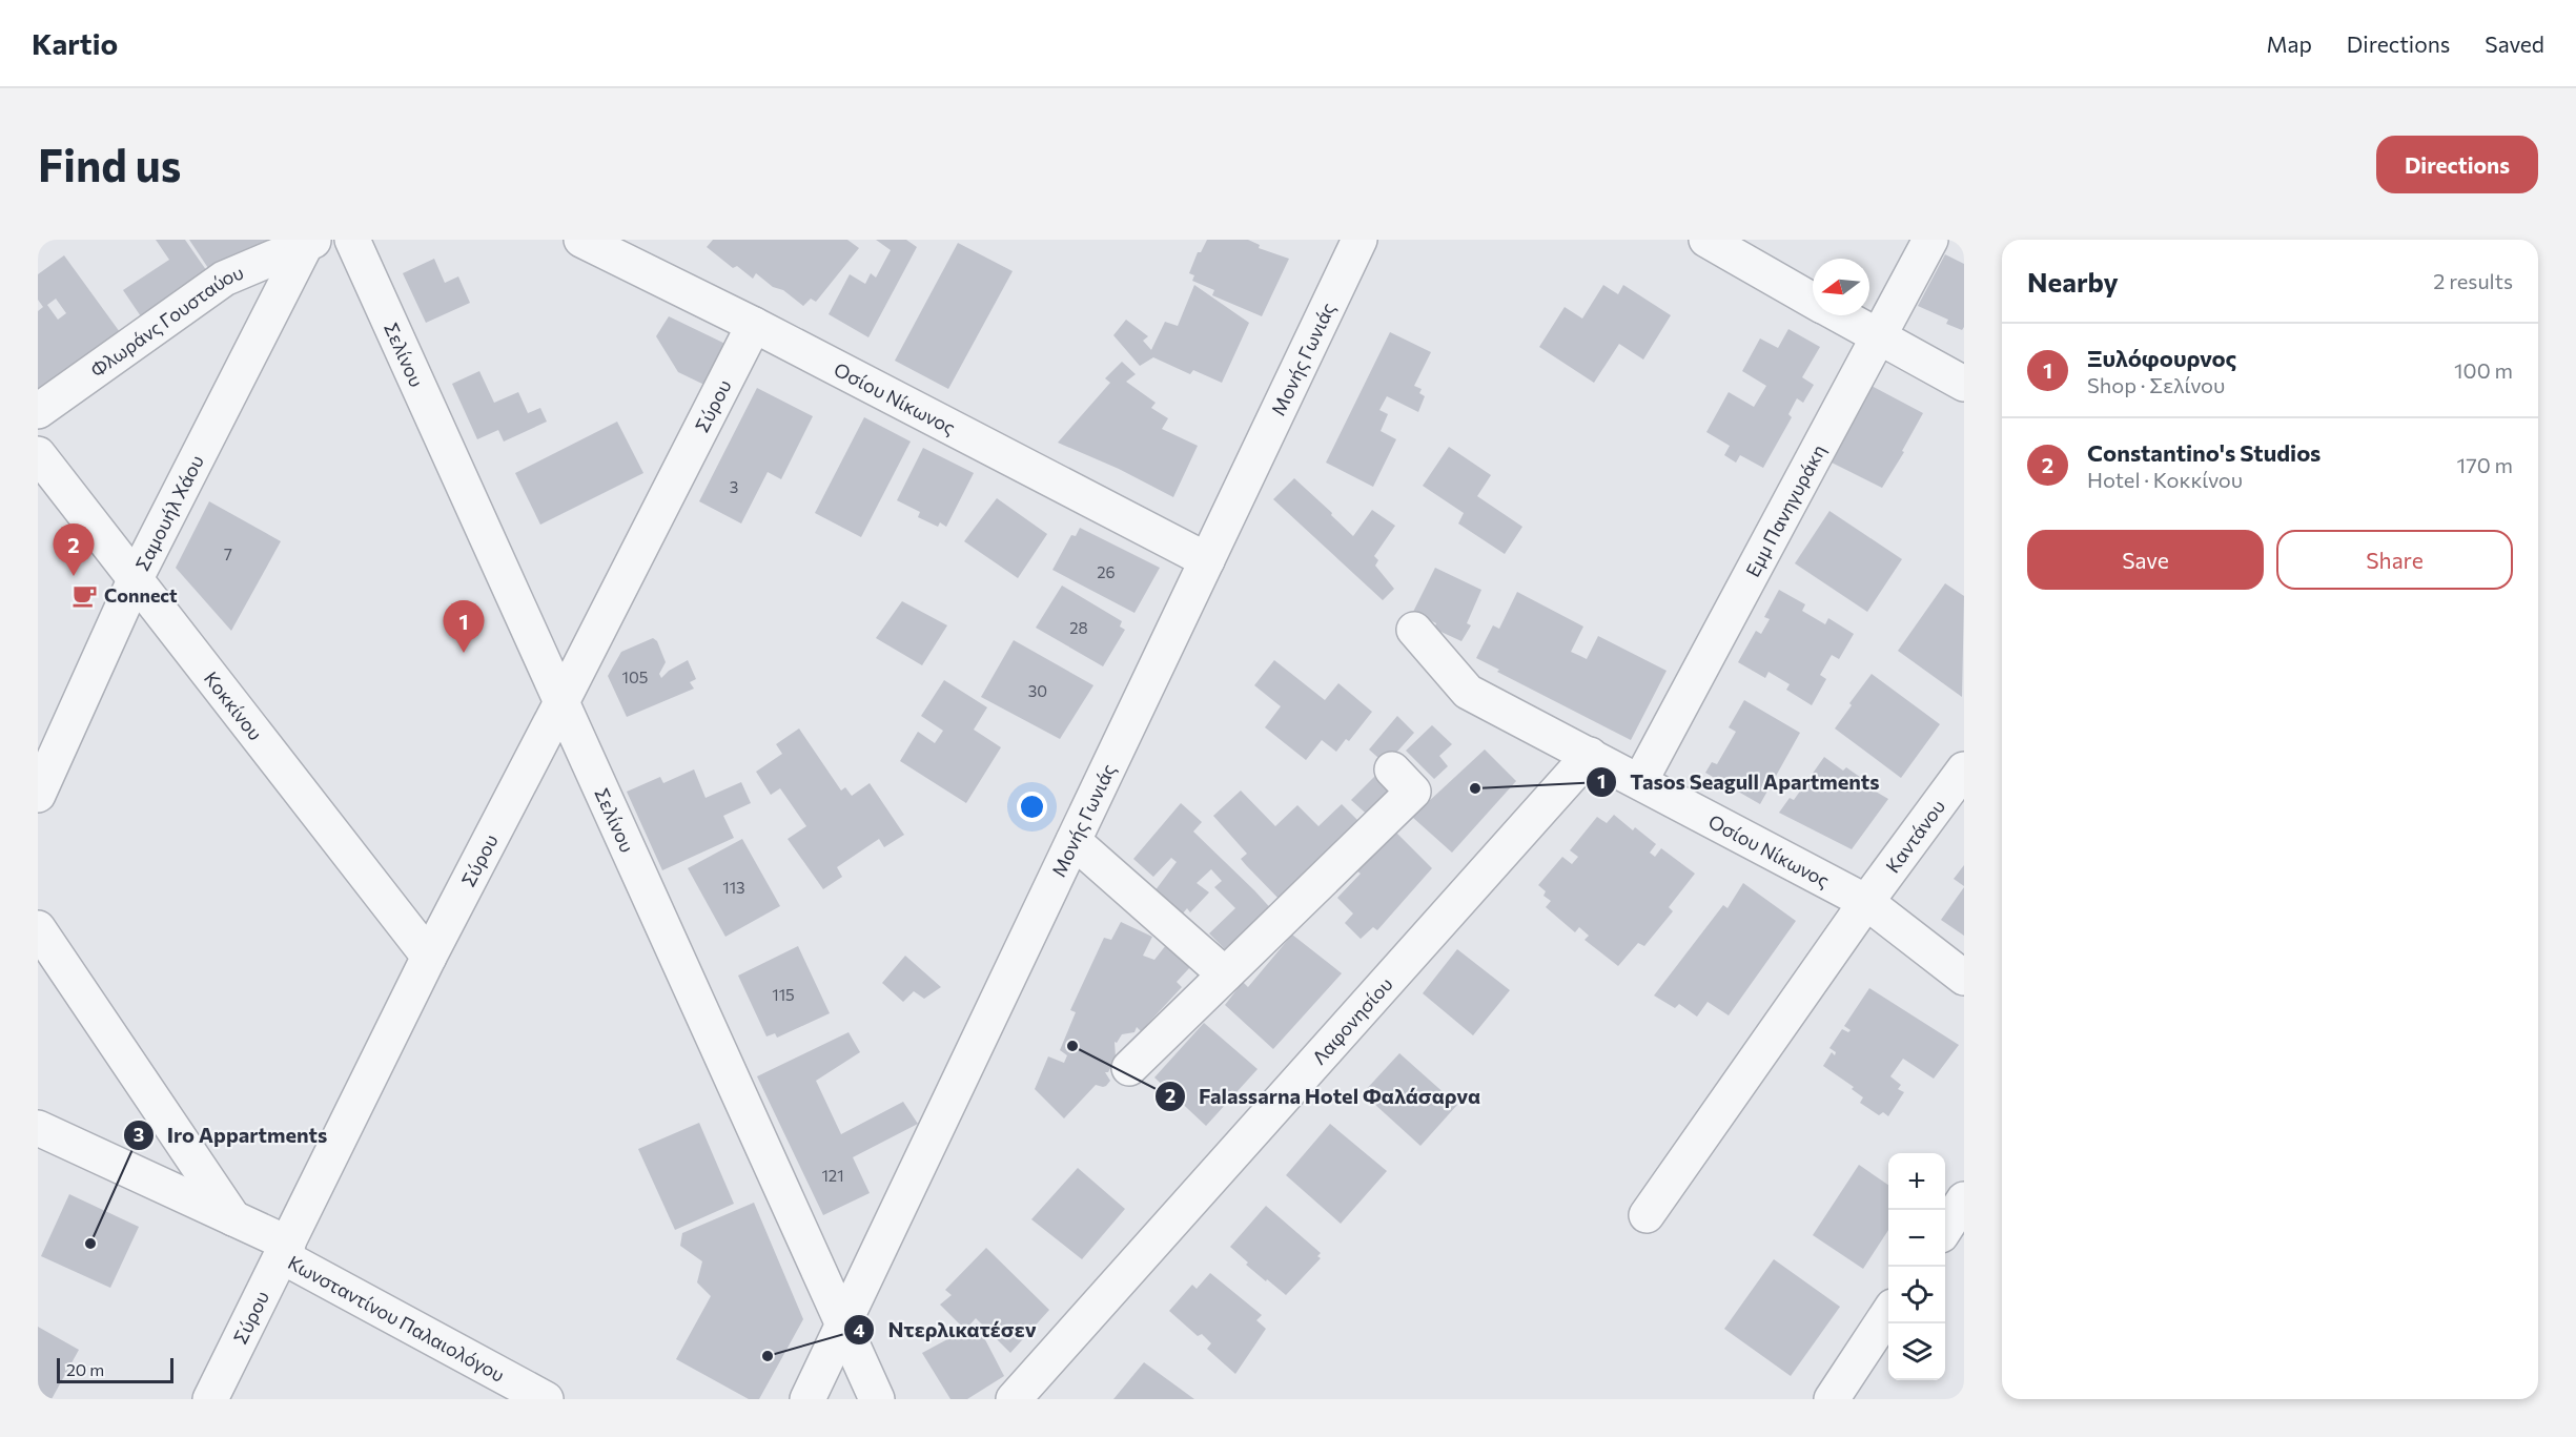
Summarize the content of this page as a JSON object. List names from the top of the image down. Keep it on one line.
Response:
{"streets":{"street":["Φλωράνς Γουσταύου","Σελίνου","Μονής Γωνιάς","Οσίου Νίκωνος","Σύρου","Εμμ Πανηγυράκη","Σαμουήλ Χάου","Κοκκίνου","Καντάνου","Λαφονησίου","Κωνσταντίνου Παλαιολόγου"]},"crossings":[["Φλωράνς Γουσταύου","Σαμουήλ Χάου"],["Σελίνου","Μονής Γωνιάς"],["Σελίνου","Σύρου"],["Μονής Γωνιάς","Οσίου Νίκωνος"],["Οσίου Νίκωνος","Σύρου"],["Οσίου Νίκωνος","Εμμ Πανηγυράκη"],["Οσίου Νίκωνος","Καντάνου"],["Οσίου Νίκωνος","Λαφονησίου"],["Σύρου","Κοκκίνου"],["Σύρου","Κωνσταντίνου Παλαιολόγου"],["Σαμουήλ Χάου","Κοκκίνου"]],"places":{"cafe":["Connect"],"other":["Tasos Seagull Apartments","Falassarna Hotel Φαλάσαρνα","Iro Appartments","Ντερλικατέσεν"]},"house_numbers":["3","7","26","28","105","30","113","115","121"],"scale_bar":"20 m","north":"left","page":{"header":"Kartio","nav":["Map","Directions","Saved"],"buttons":["Directions",["Save","Share"]],"title":"Find us","heading":["Nearby","2 results"],"list":[{"mark":"1","name":"Ξυλόφουρνος","note":"Shop · Σελίνου","value":"100 m"},{"mark":"2","name":"Constantino's Studios","note":"Hotel · Κοκκίνου","value":"170 m"}],"pins":["2","1"],"map_buttons":["+","−"],"scale":"20 m"}}
